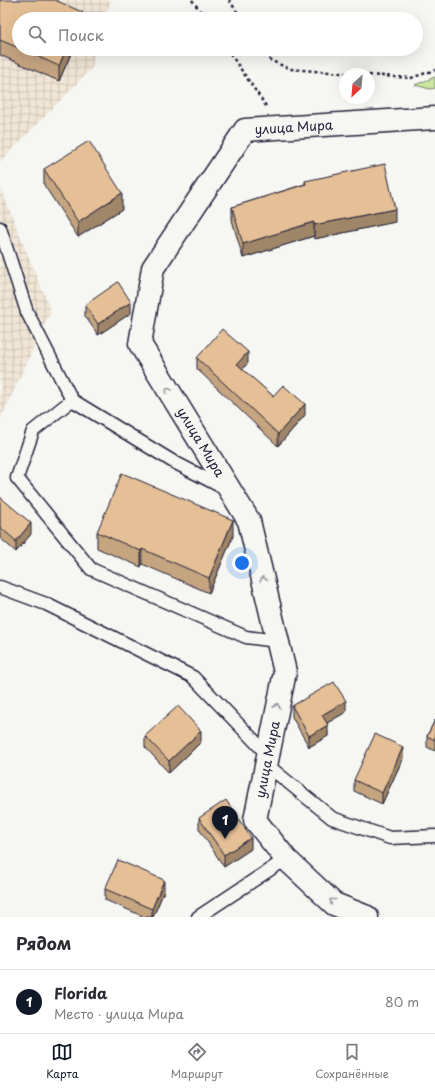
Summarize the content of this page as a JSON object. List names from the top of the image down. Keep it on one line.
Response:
{"streets":{"street":["улица Мира"]},"one_way":["улица Мира"],"north":"bottom left","page":{"search":"Поиск","pins":"1","heading":"Рядом","list":[{"mark":"1","name":"Florida","note":"Место · улица Мира","value":"80 m"}],"nav":["Карта","Маршрут","Сохранённые"]}}
